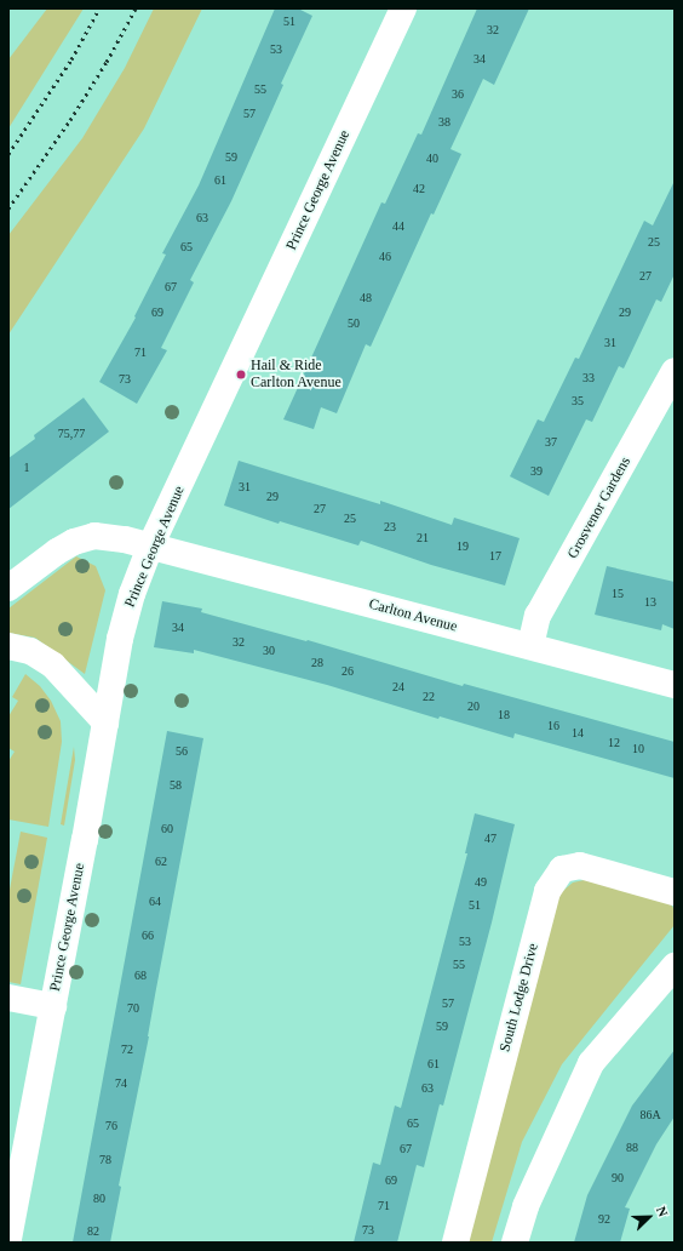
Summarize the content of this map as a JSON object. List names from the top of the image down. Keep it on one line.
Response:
{"streets":{"street":["Prince George Avenue","Grosvenor Gardens","Carlton Avenue","South Lodge Drive"]},"crossings":[["Prince George Avenue","Carlton Avenue"],["Grosvenor Gardens","Carlton Avenue"]],"places":["Hail & Ride Carlton Avenue"],"house_numbers":["51","32","53","34","55","36","57","38","59","40","61","42","63","44","25","65","46","27","67","48","69","29","50","31","71","33","73","35","75,77","37","1","39","31","29","27","25","23","21","19","17","15","13","34","32","30","28","26","24","22","20","18","16","14","12","10","56","58","60","47","62","49","64","51","66","53","55","68","57","70","59","72","61","74","63","86A","65","76","88","67","78","90","69","80","71","92","73","82"],"north":"top right"}
